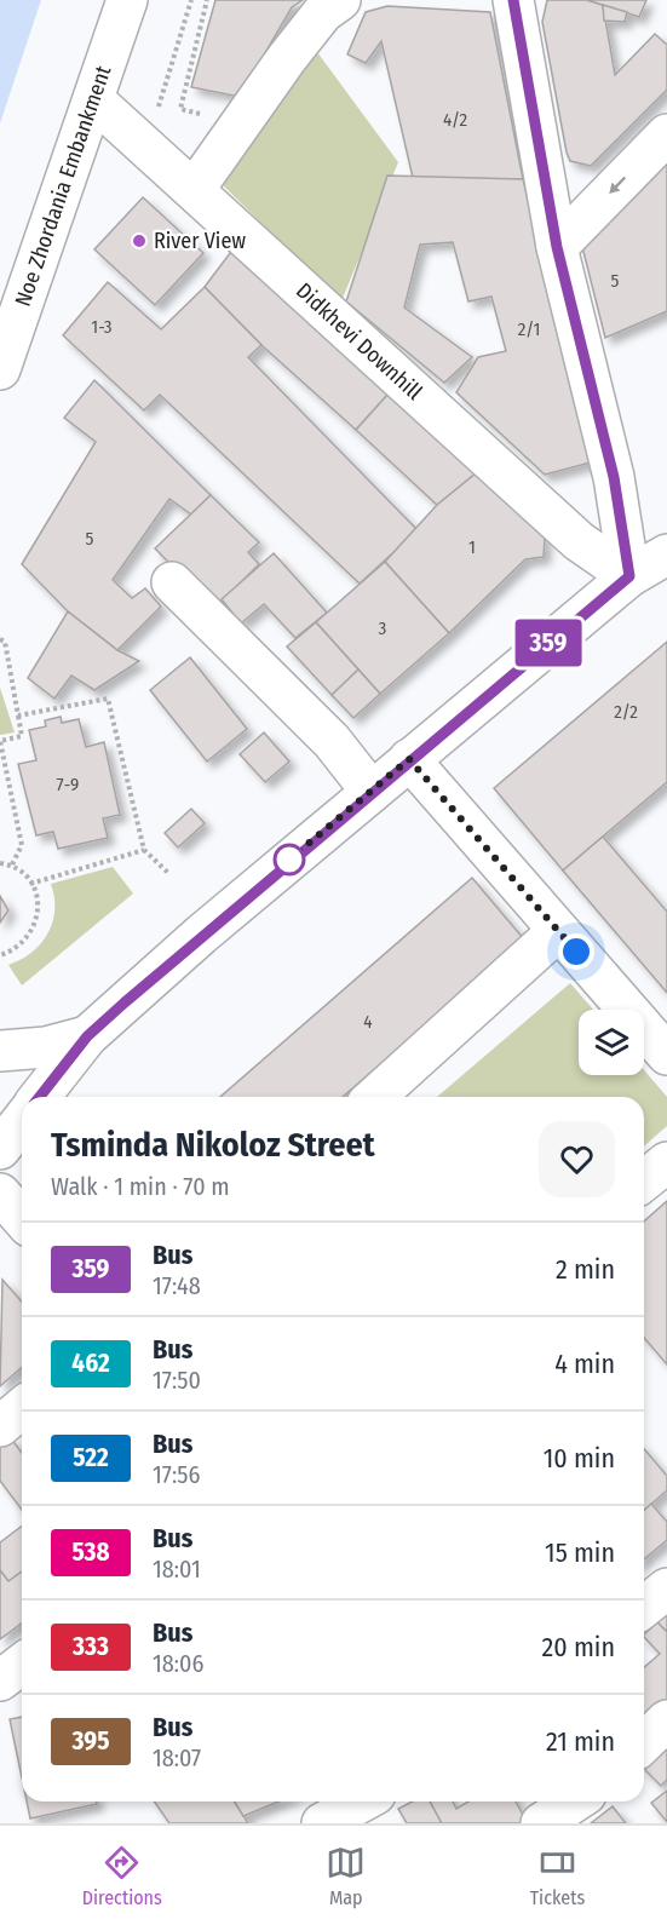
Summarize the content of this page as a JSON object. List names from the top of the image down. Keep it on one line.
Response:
{"streets":{"street":["Noe Zhordania Embankment","Didkhevi Downhill"]},"crossings":[["Noe Zhordania Embankment","Didkhevi Downhill"]],"places":["River View"],"lines":["bus line 359"],"house_numbers":["4/2","5","1-3","2/1","5","1","3","2/2","7-9","4"],"page":{"on_map":"359","heading":["Tsminda Nikoloz Street","Walk · 1 min · 70 m"],"list":[{"mark":"359","name":"Bus","note":"17:48","value":"2 min"},{"mark":"462","name":"Bus","note":"17:50","value":"4 min"},{"mark":"522","name":"Bus","note":"17:56","value":"10 min"},{"mark":"538","name":"Bus","note":"18:01","value":"15 min"},{"mark":"333","name":"Bus","note":"18:06","value":"20 min"},{"mark":"395","name":"Bus","note":"18:07","value":"21 min"}],"tabs":["Directions","Map","Tickets"]}}
